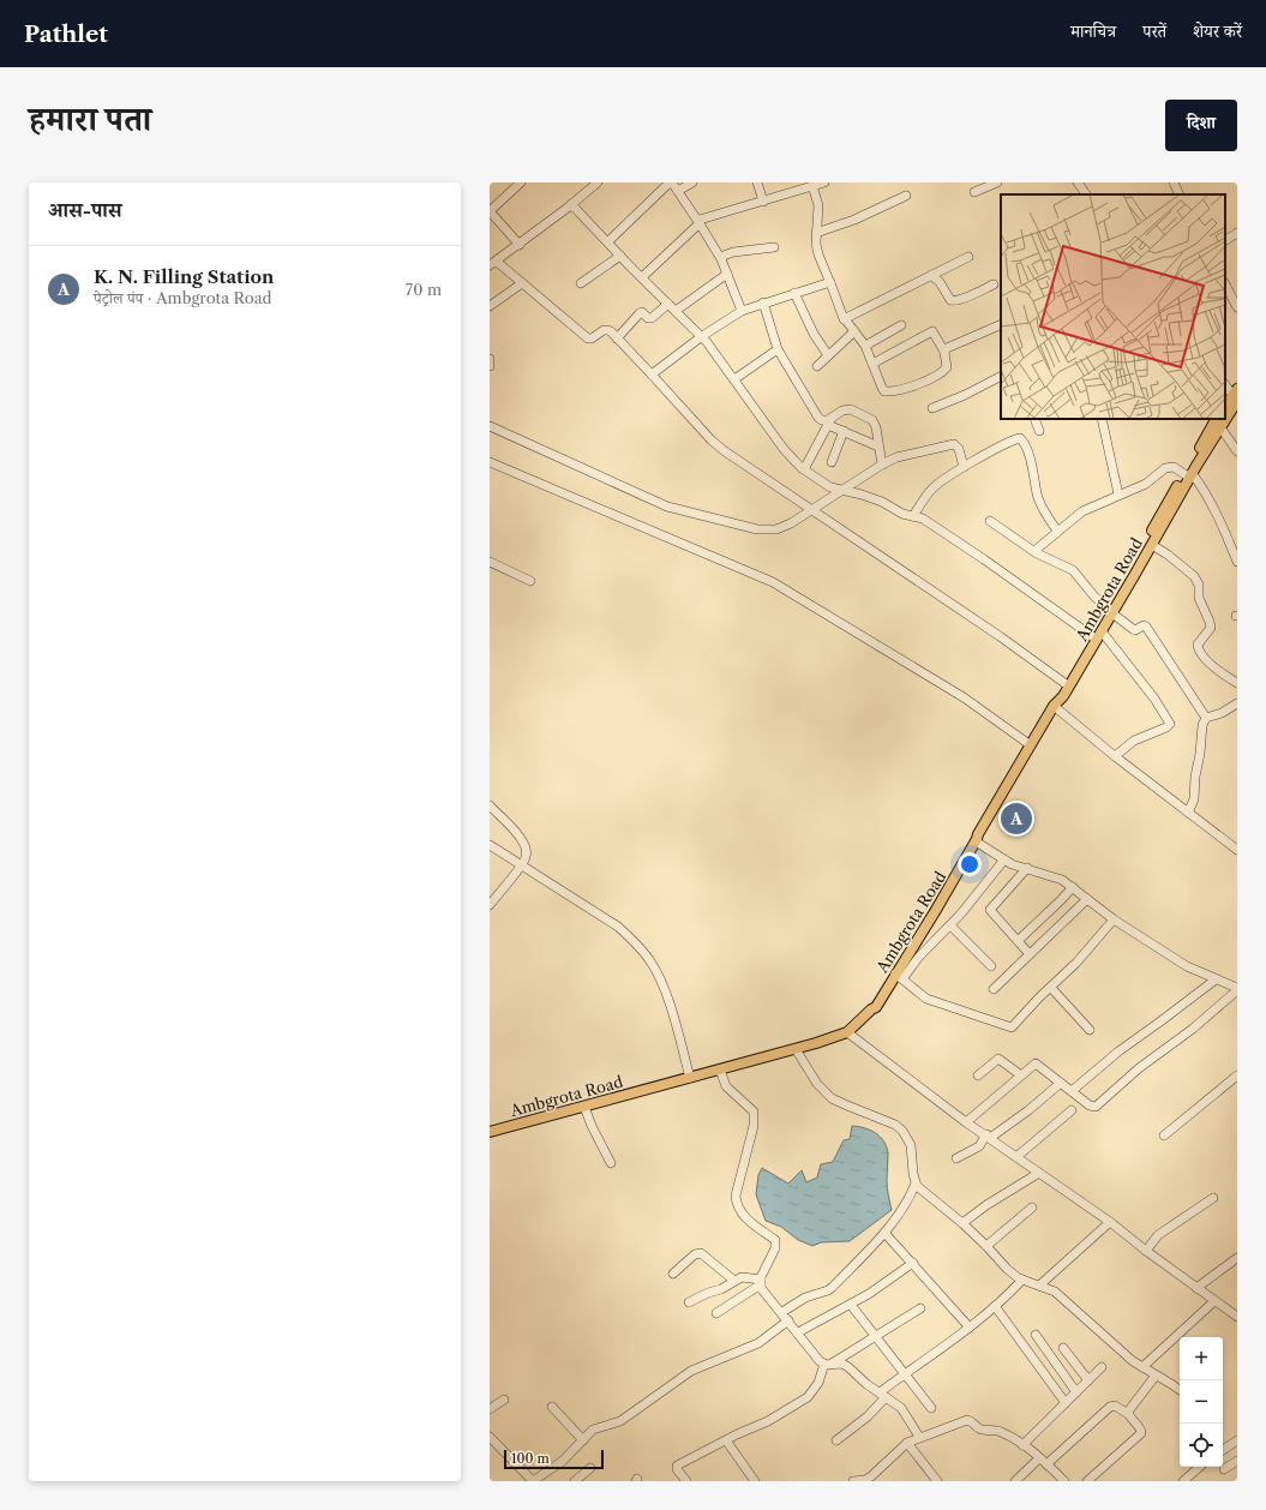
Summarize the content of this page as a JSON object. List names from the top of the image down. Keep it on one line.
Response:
{"streets":{"main road":["Ambgrota Road"]},"scale_bar":"100 m","page":{"header":"Pathlet","nav":["मानचित्र","परतें","शेयर करें"],"title":"हमारा पता","buttons":"दिशा","heading":"आस-पास","list":[{"mark":"A","name":"K. N. Filling Station","note":"पेट्रोल पंप · Ambgrota Road","value":"70 m"}],"pins":"A","map_buttons":["+","−"],"scale":"100 m"}}
